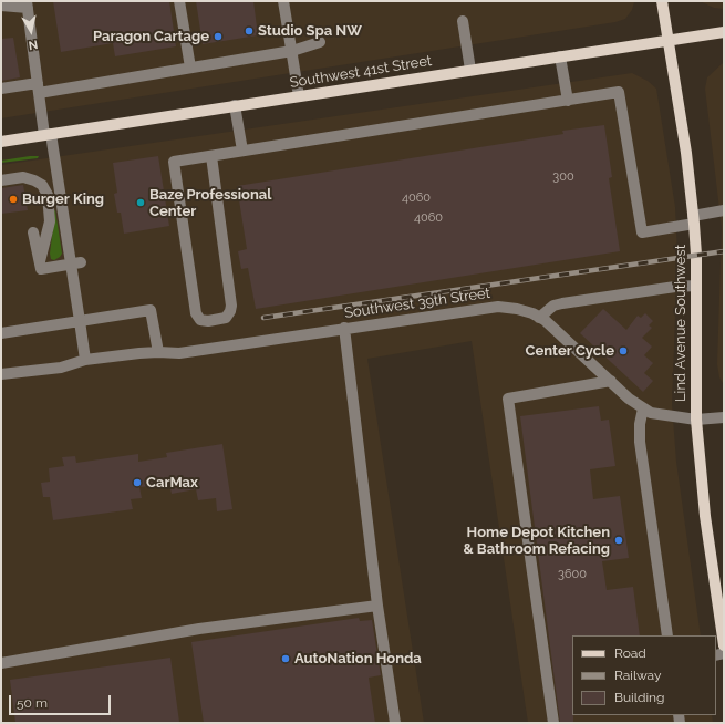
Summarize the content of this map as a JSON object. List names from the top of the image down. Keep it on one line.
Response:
{"streets":{"main road":["Southwest 41st Street","Lind Avenue Southwest"],"street":["Southwest 39th Street"]},"crossings":[["Southwest 41st Street","Lind Avenue Southwest"],["Southwest 39th Street","Lind Avenue Southwest"]],"places":["Studio Spa NW","Paragon Cartage","Burger King","Baze Professional Center","Center Cycle","CarMax","Home Depot Kitchen & Bathroom Refacing","AutoNation Honda"],"house_numbers":["300","4060","4060","3600"],"legend":["Road","Railway","Building"],"scale_bar":"50 m","north":"bottom"}
